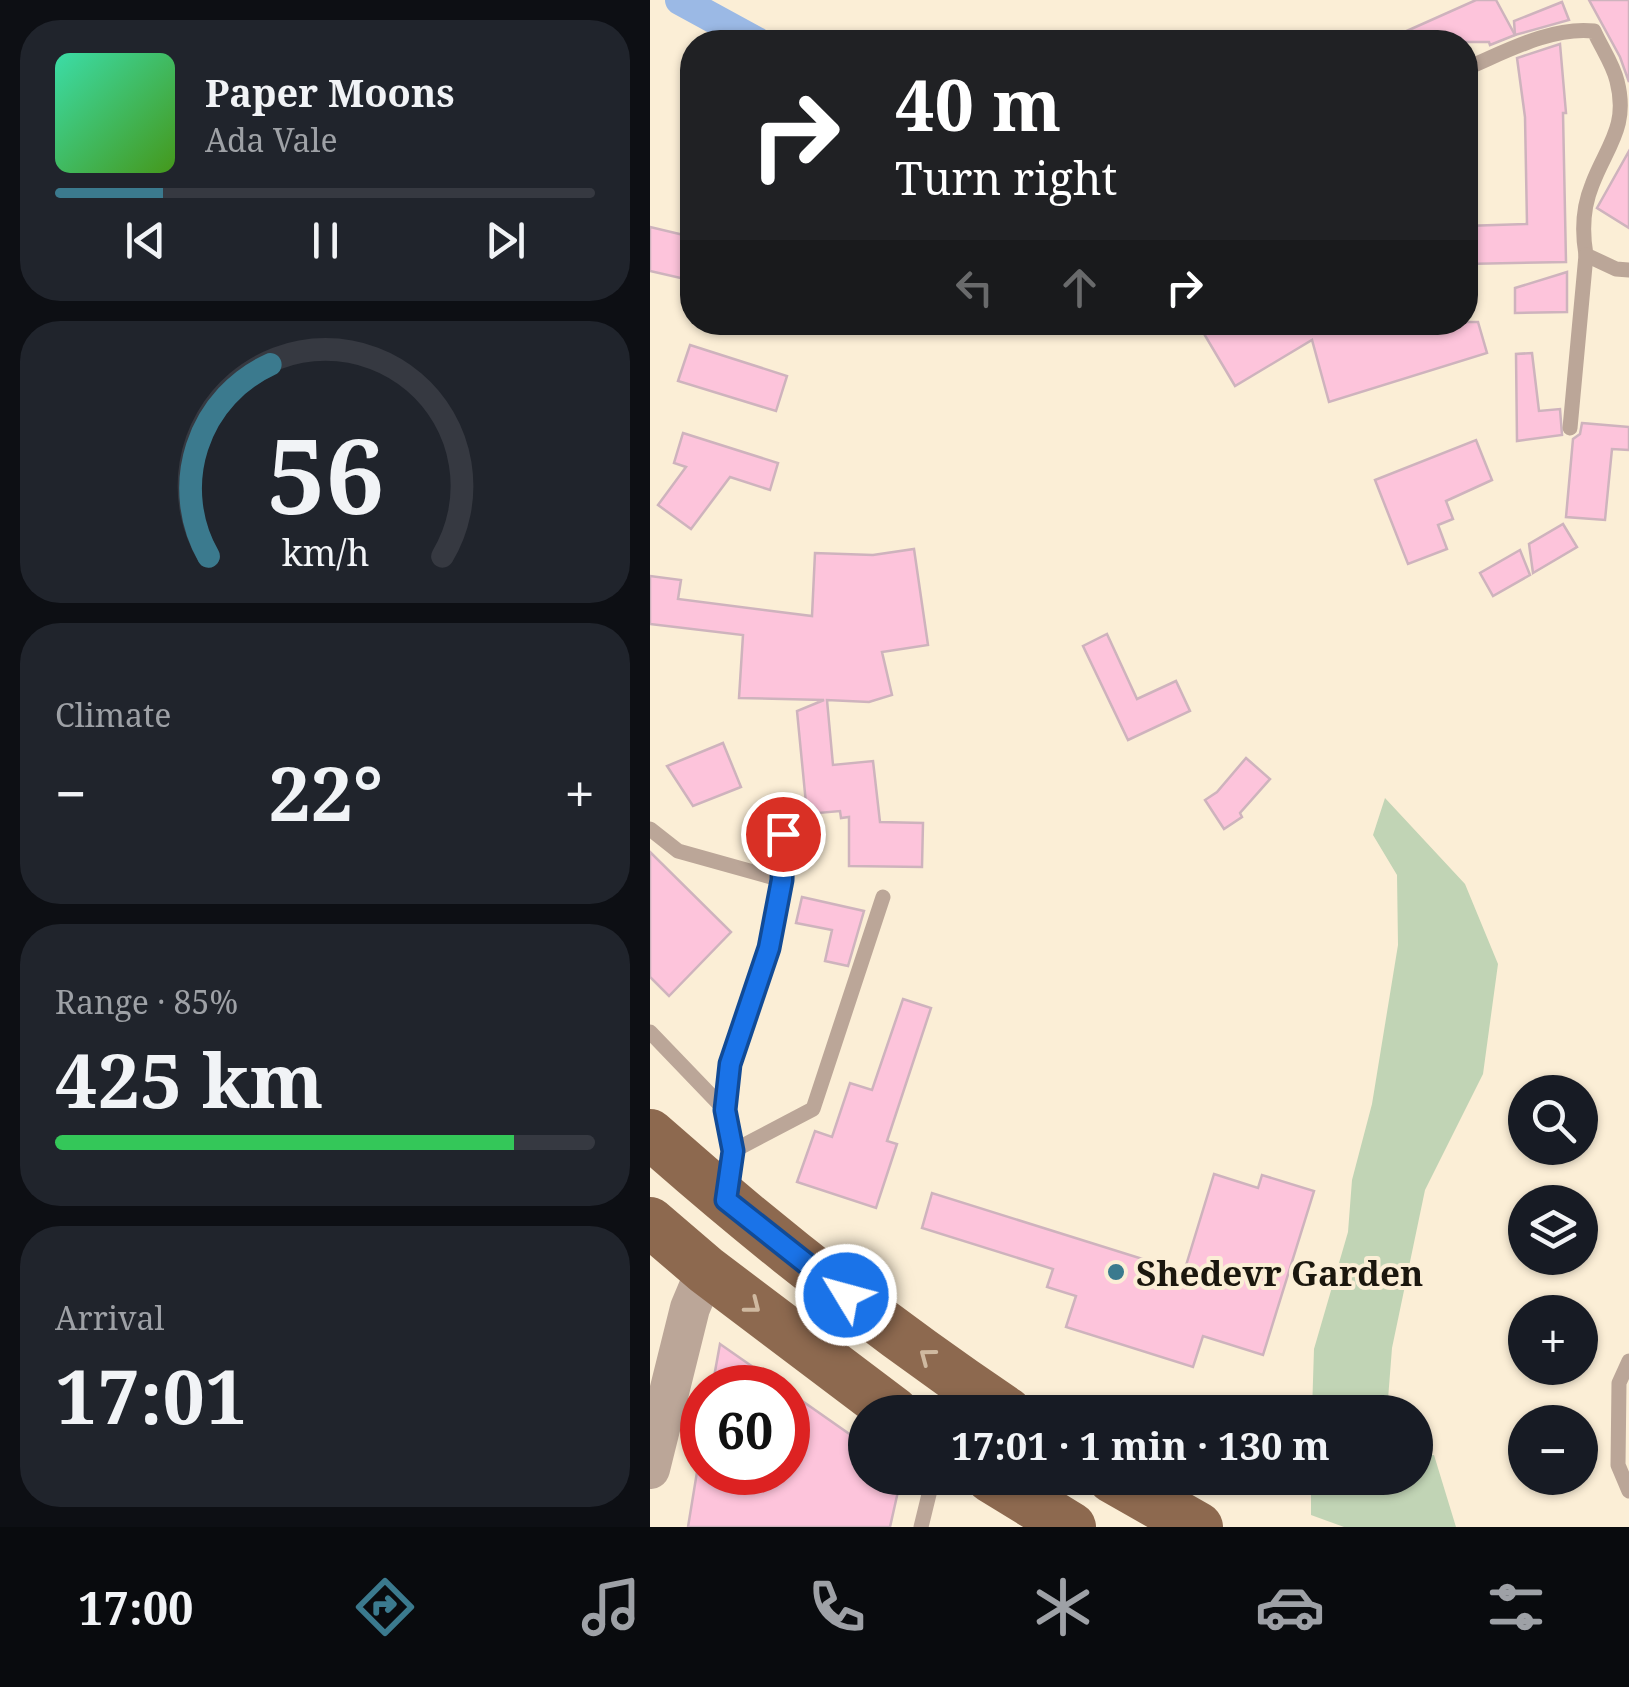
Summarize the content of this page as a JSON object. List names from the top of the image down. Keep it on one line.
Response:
{"places":["Shedevr Garden"],"page":{"turn":["40 m","Turn right"],"song":["Paper Moons","Ada Vale"],"tile":["Climate",["Range · 85%","425 km"],["Arrival","17:01"]],"heat":["−","22°","+"],"map_buttons":["+","−"],"limit":"60","trip":"17:01 · 1 min · 130 m","tabs":"17:00","gauge":["56","km/h"]}}
